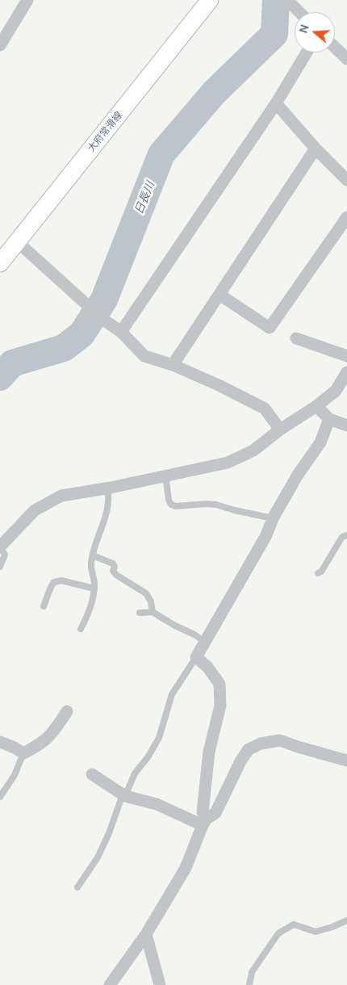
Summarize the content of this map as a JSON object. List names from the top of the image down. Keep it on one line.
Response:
{"streets":{"main road":["大府常滑線"]},"water":["日長川"],"north":"left"}
